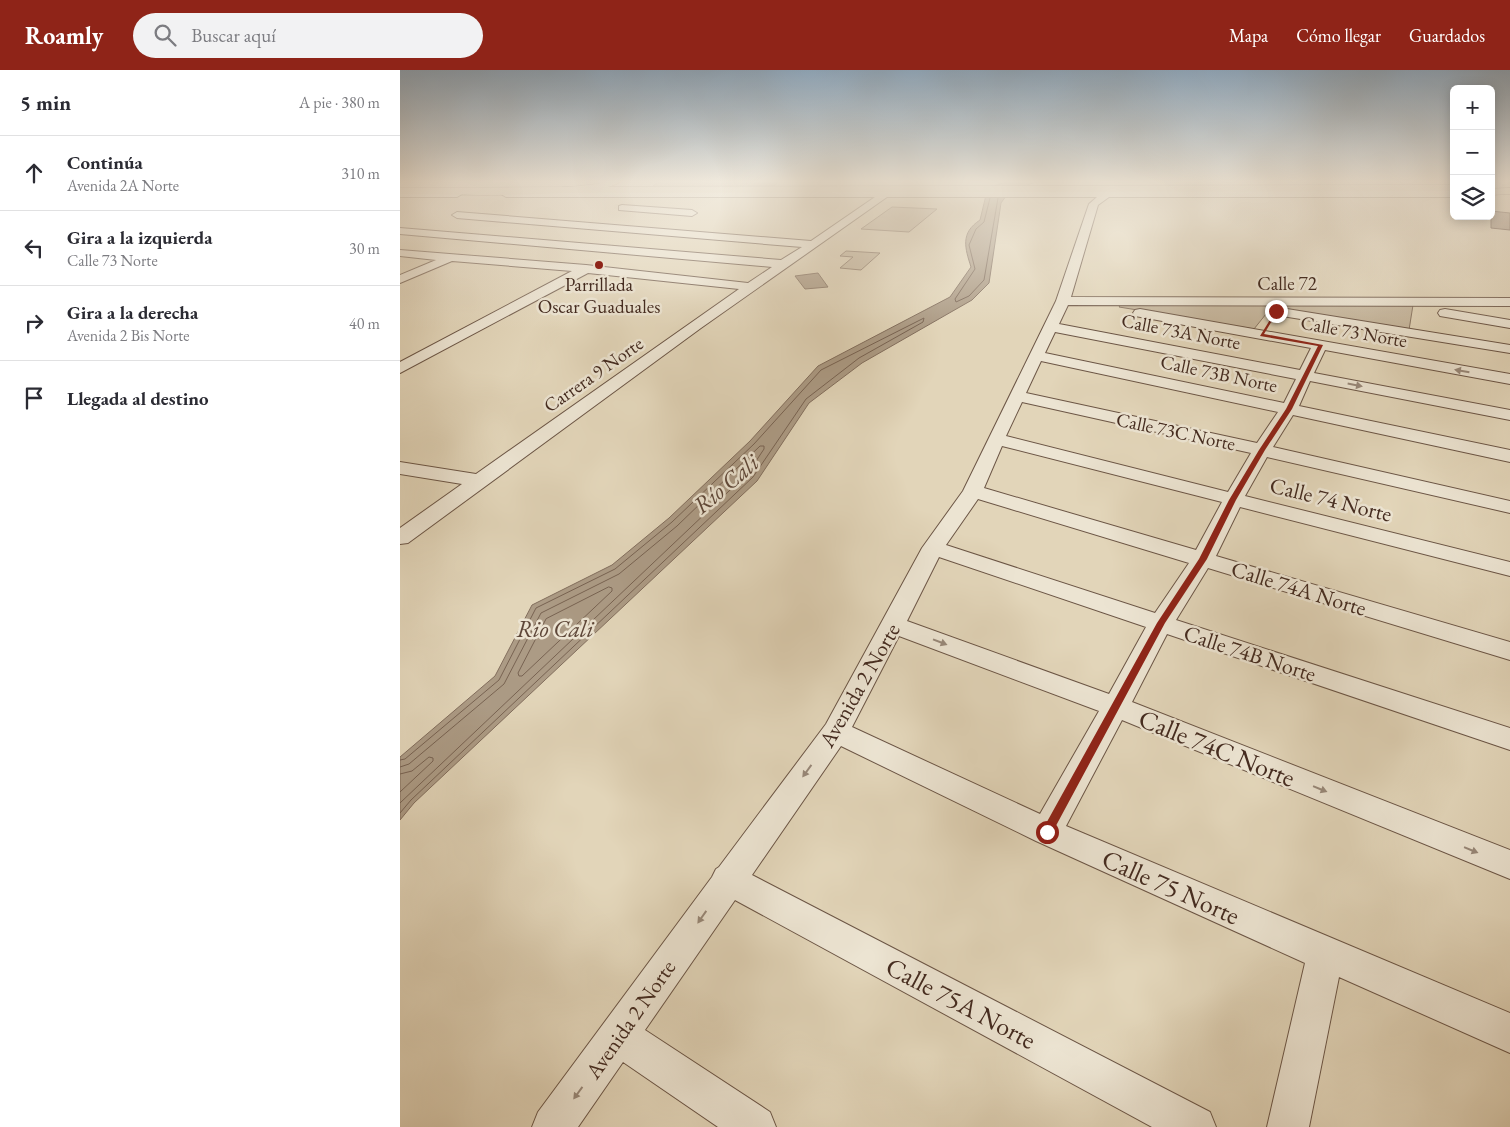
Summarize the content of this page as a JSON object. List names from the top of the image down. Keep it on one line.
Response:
{"streets":{"street":["Calle 72","Calle 73A Norte","Calle 73 Norte","Calle 73B Norte","Carrera 9 Norte","Calle 73C Norte","Calle 74 Norte","Calle 74A Norte","Calle 74B Norte","Avenida 2 Norte","Calle 74C Norte","Calle 75 Norte","Calle 75A Norte"]},"crossings":[["Calle 72","Calle 73 Norte"],["Calle 72","Avenida 2 Norte"],["Calle 73A Norte","Avenida 2 Norte"],["Calle 73B Norte","Avenida 2 Norte"],["Calle 73C Norte","Avenida 2 Norte"],["Calle 74 Norte","Avenida 2 Norte"],["Calle 74A Norte","Avenida 2 Norte"],["Calle 74B Norte","Avenida 2 Norte"],["Avenida 2 Norte","Calle 74C Norte"],["Avenida 2 Norte","Calle 75 Norte"],["Avenida 2 Norte","Calle 75A Norte"]],"one_way":["Avenida 2 Norte","Calle 74C Norte"],"water":["Río Cali","Rio Cali"],"places":["Parrillada Oscar Guaduales"],"page":{"header":"Roamly","search":"Buscar aquí","nav":["Mapa","Cómo llegar","Guardados"],"heading":["5 min","A pie · 380 m"],"map_buttons":["+","−"],"list":[["Continúa","Avenida 2A Norte","310 m"],["Gira a la izquierda","Calle 73 Norte","30 m"],["Gira a la derecha","Avenida 2 Bis Norte","40 m"],"Llegada al destino"]}}
